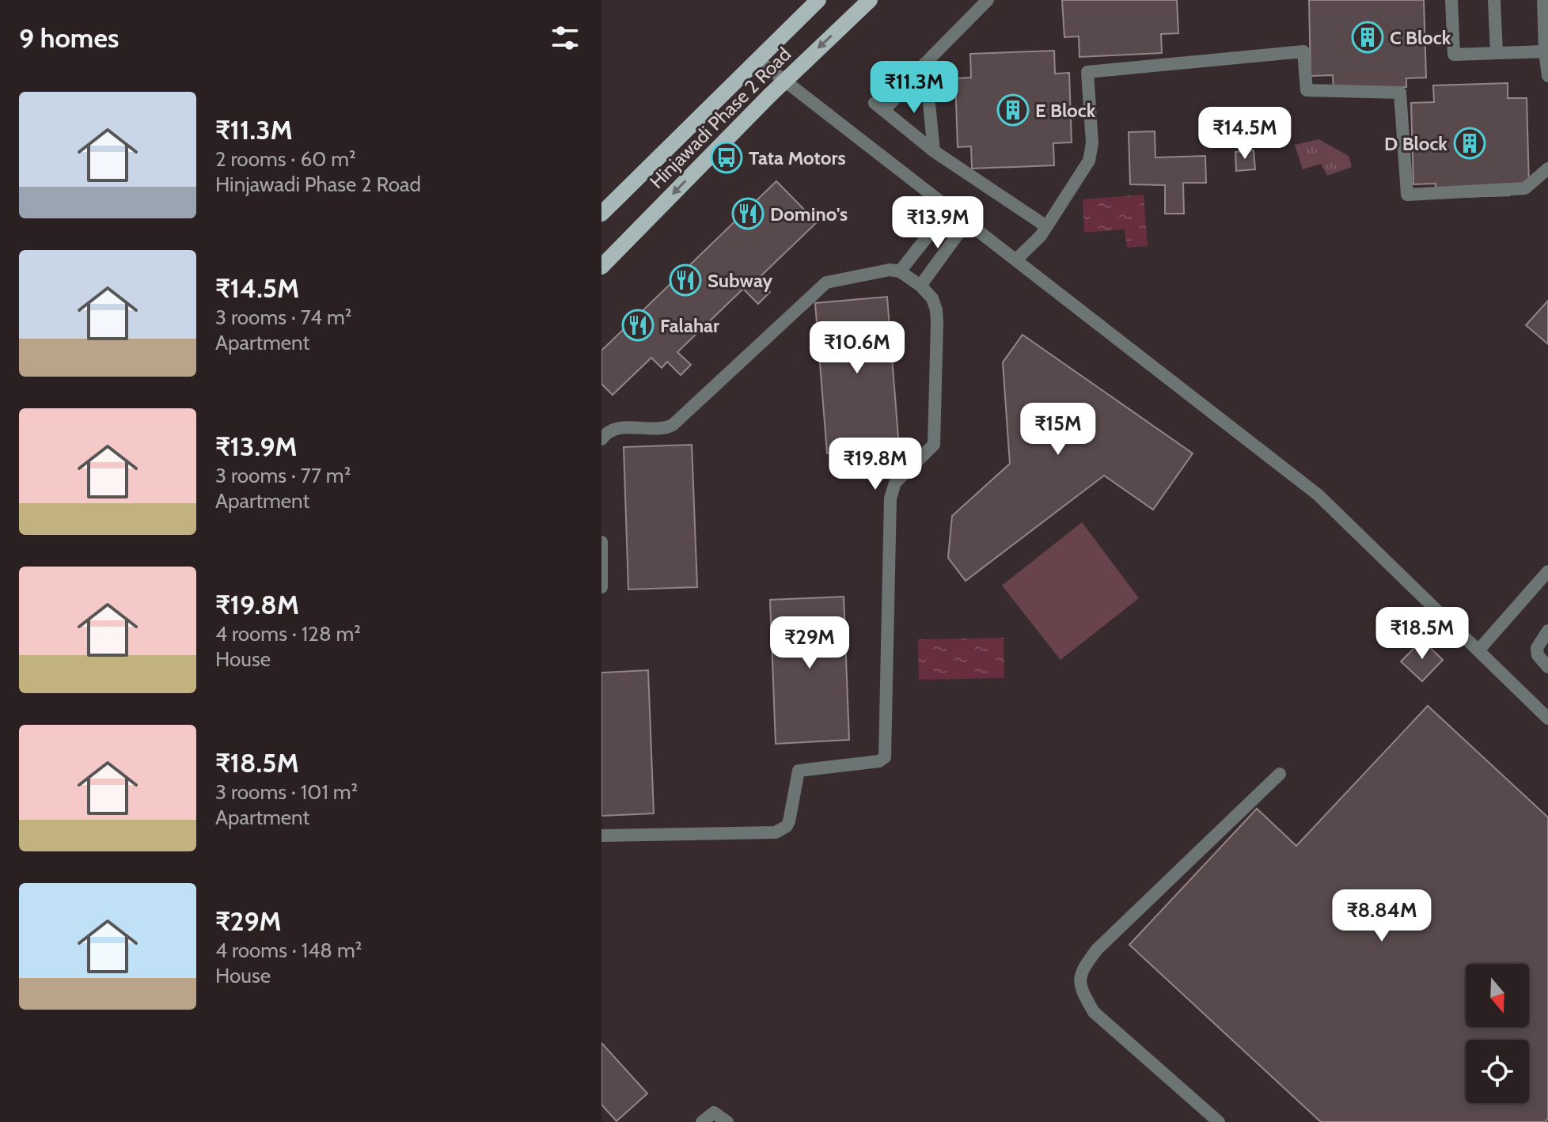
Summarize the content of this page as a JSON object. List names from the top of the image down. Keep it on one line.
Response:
{"streets":{"main road":["Hinjawadi Phase 2 Road"]},"places":{"building":["C Block","E Block","D Block"],"bus stop":["Tata Motors"],"restaurant":["Domino's","Subway","Falahar"]},"north":"bottom","page":{"heading":"9 homes","price":["₹11.3M","₹14.5M","₹13.9M","₹10.6M","₹15M","₹19.8M","₹18.5M","₹29M","₹8.84M"],"list":[{"name":"₹11.3M","note":"2 rooms · 60 m² · Hinjawadi Phase 2 Road"},{"name":"₹14.5M","note":"3 rooms · 74 m² · Apartment"},{"name":"₹13.9M","note":"3 rooms · 77 m² · Apartment"},{"name":"₹19.8M","note":"4 rooms · 128 m² · House"},{"name":"₹18.5M","note":"3 rooms · 101 m² · Apartment"},{"name":"₹29M","note":"4 rooms · 148 m² · House"}]}}
